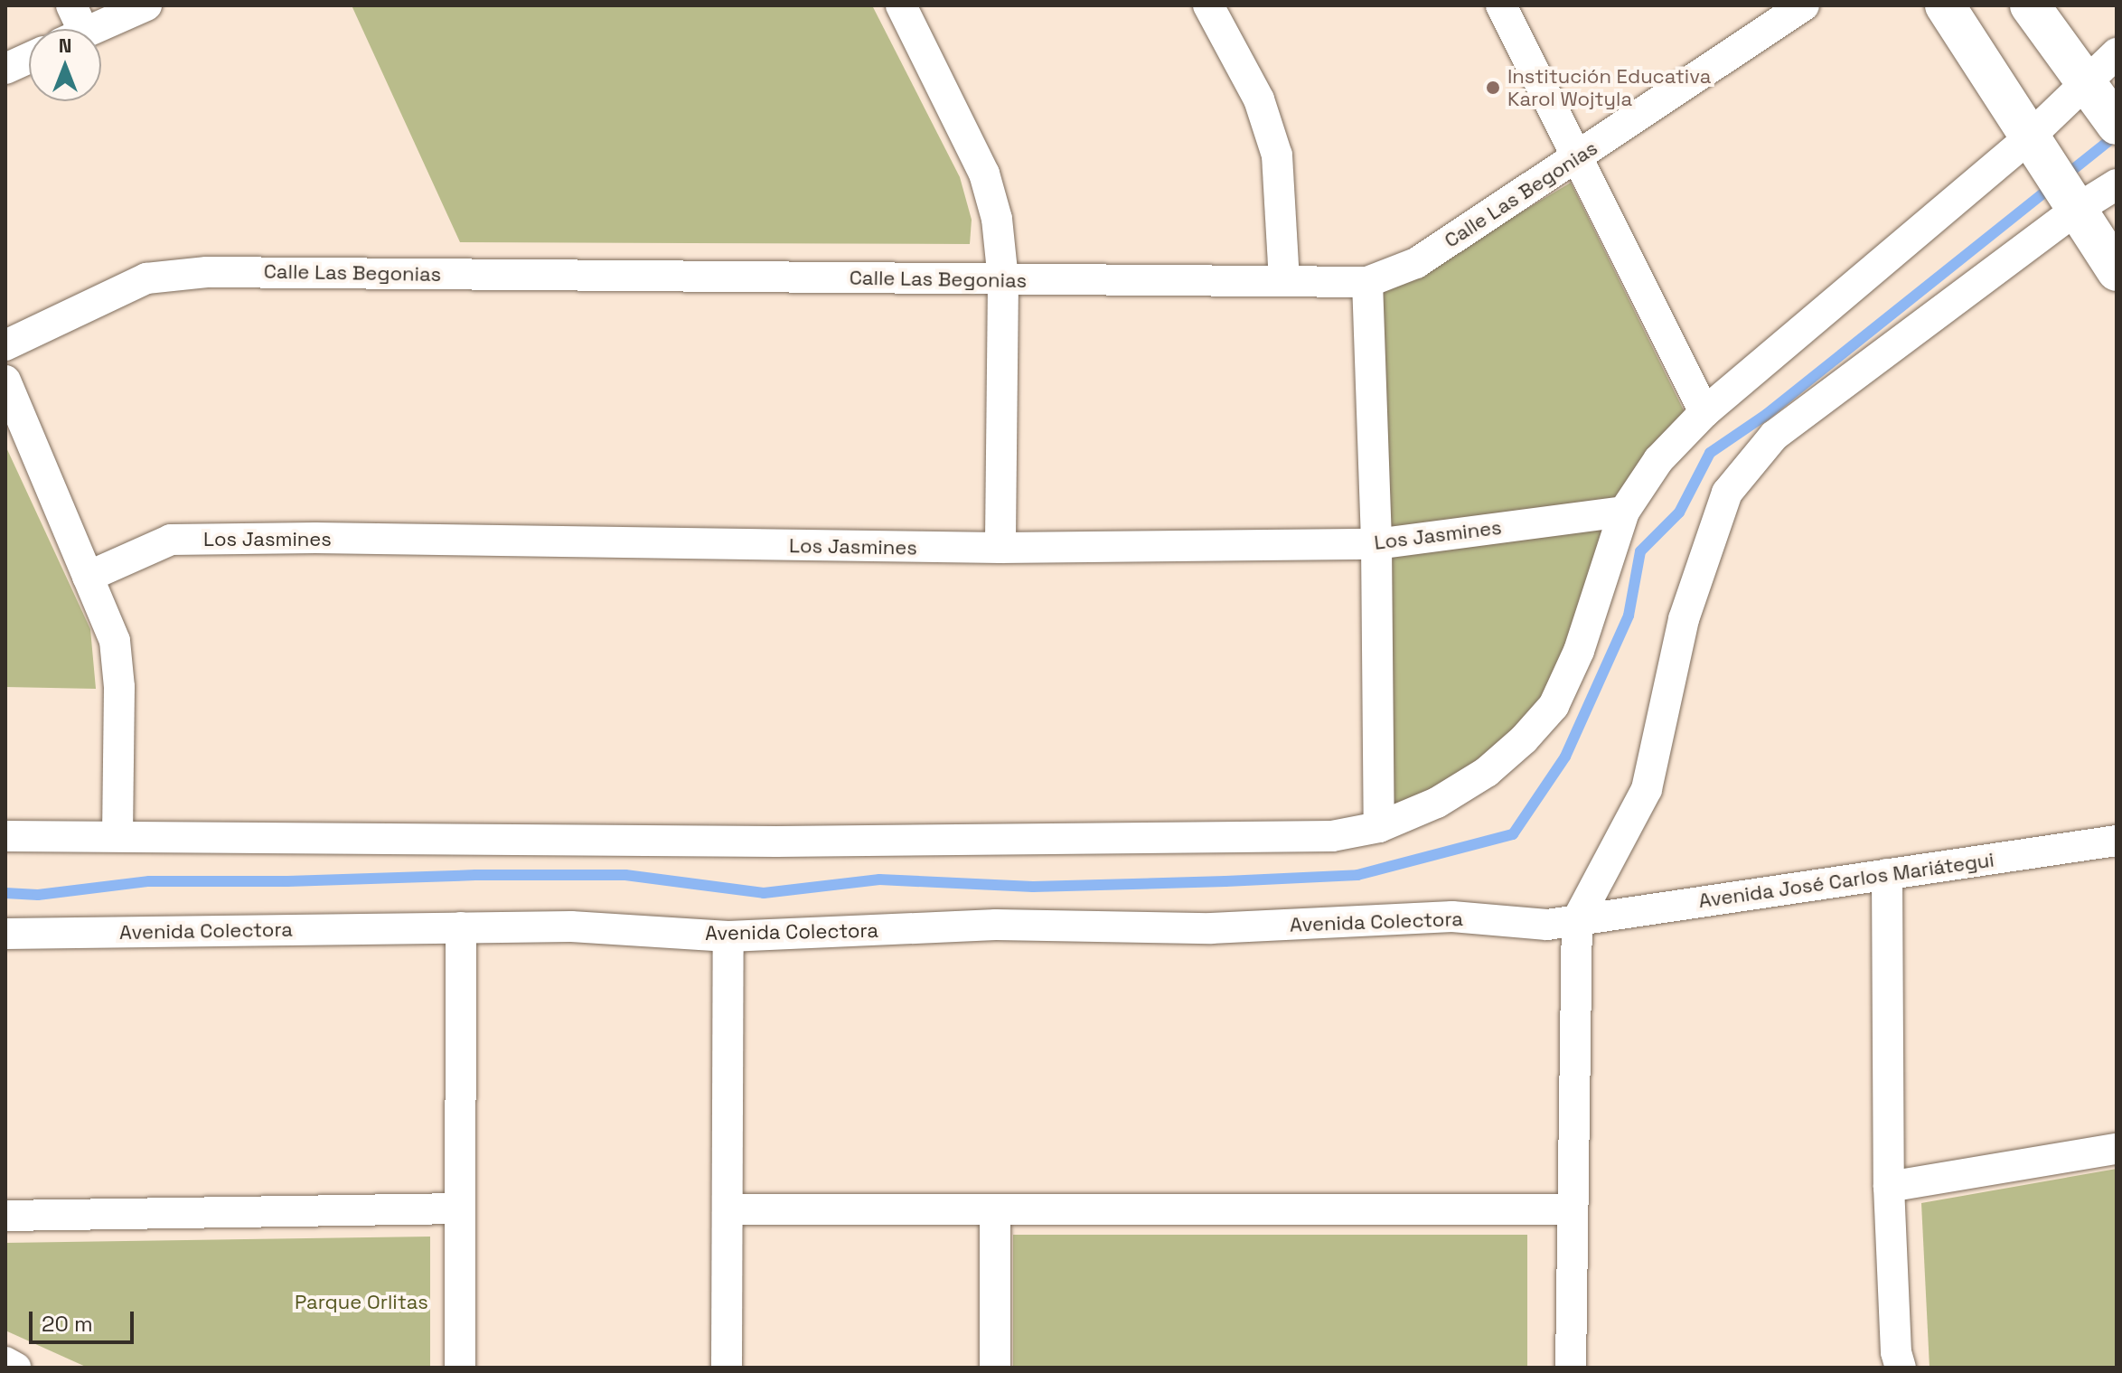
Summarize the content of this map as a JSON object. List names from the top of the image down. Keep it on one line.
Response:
{"streets":{"street":["Calle Las Begonias","Los Jasmines","Avenida José Carlos Mariátegui","Avenida Colectora"]},"crossings":[["Avenida José Carlos Mariátegui","Avenida Colectora"]],"parks":["Parque Orlitas"],"places":["Institución Educativa Karol Wojtyla"],"scale_bar":"20 m","north":"top"}
